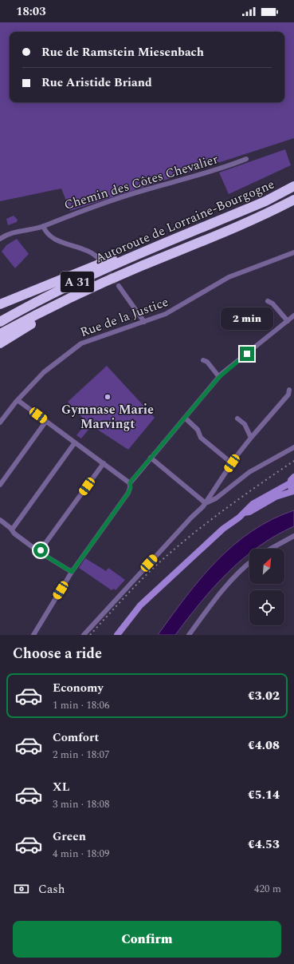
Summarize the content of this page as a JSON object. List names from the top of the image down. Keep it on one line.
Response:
{"streets":{"highway":["Autoroute de Lorraine-Bourgogne","A 31"],"street":["Chemin des Côtes Chevalier","Rue de la Justice"]},"places":["Gymnase Marie Marvingt"],"north":"top right","page":{"status":"18:03","banner":["Rue de Ramstein Miesenbach","Rue Aristide Briand"],"bubble":"2 min","heading":"Choose a ride","list":[{"name":"Economy","note":"1 min · 18:06","value":"€3.02"},{"name":"Comfort","note":"2 min · 18:07","value":"€4.08"},{"name":"XL","note":"3 min · 18:08","value":"€5.14"},{"name":"Green","note":"4 min · 18:09","value":"€4.53"}],"pay":["Cash","420 m"],"buttons":"Confirm"}}
